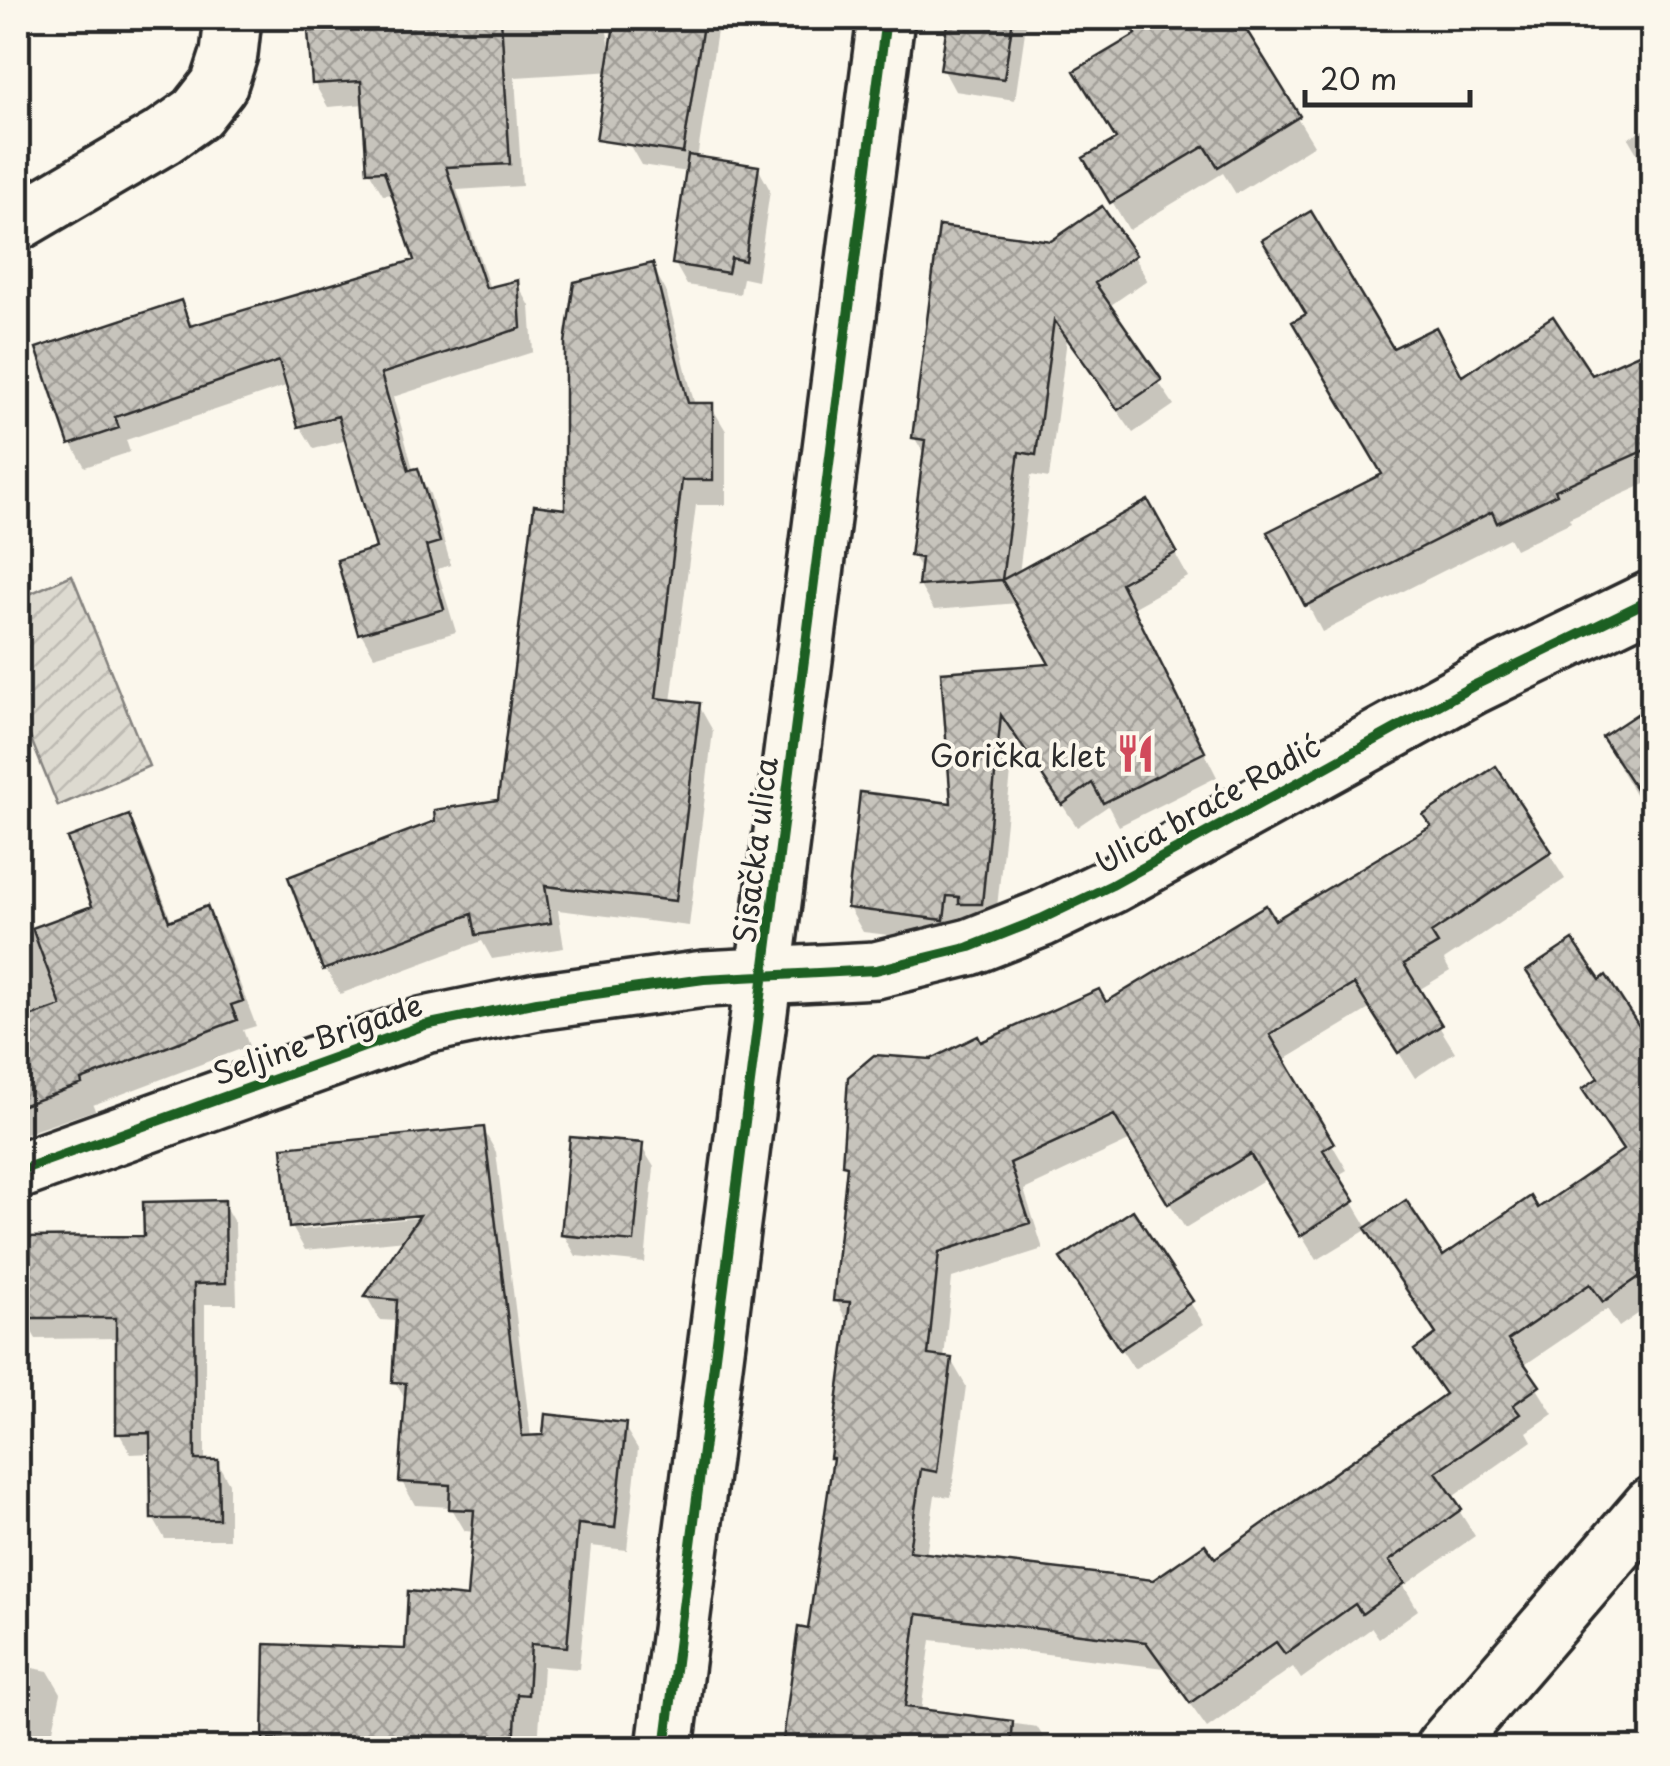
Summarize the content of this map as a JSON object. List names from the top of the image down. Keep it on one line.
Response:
{"streets":{"street":["Ulica braće Radić","Sisačka ulica","Seljine Brigade"]},"crossings":[["Ulica braće Radić","Sisačka ulica"],["Ulica braće Radić","Seljine Brigade"],["Sisačka ulica","Seljine Brigade"]],"places":{"restaurant":["Gorička klet"]},"scale_bar":"20 m"}
